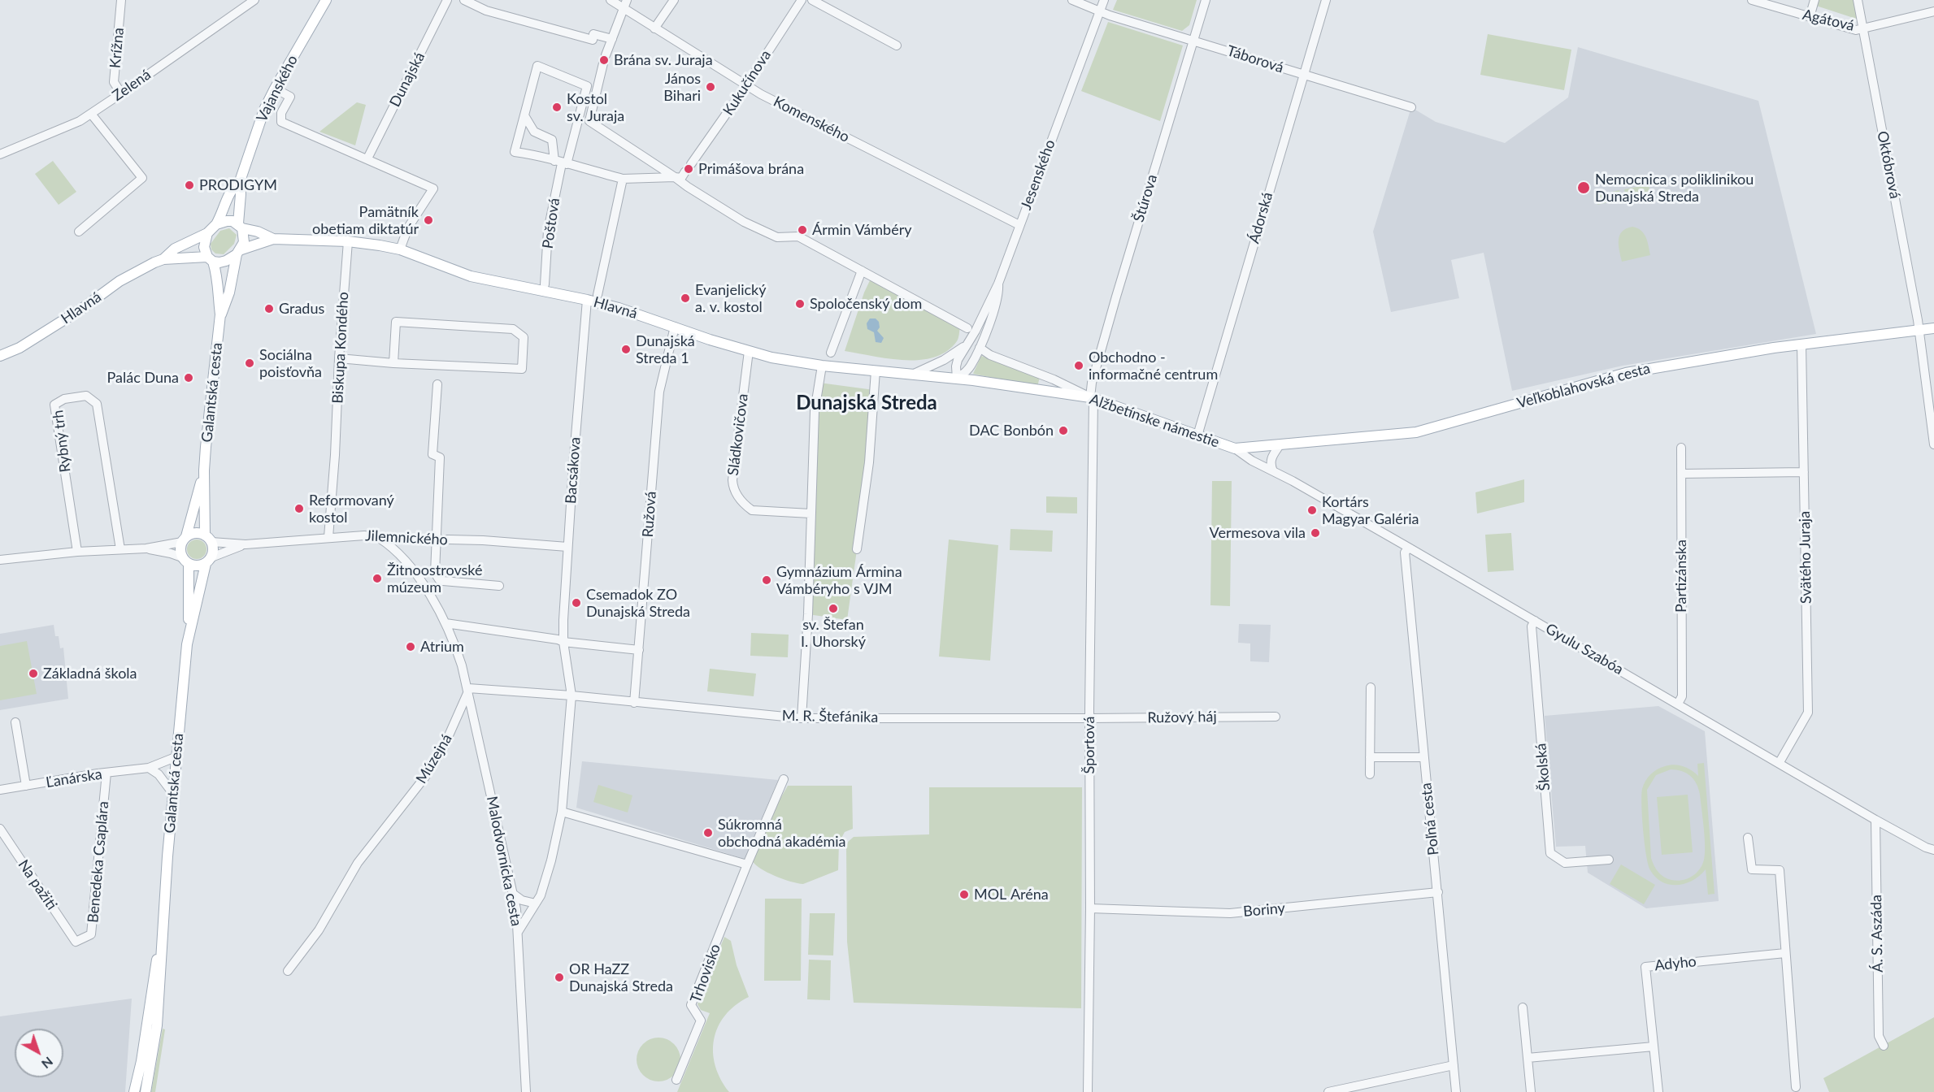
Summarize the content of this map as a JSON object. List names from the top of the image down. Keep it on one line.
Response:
{"streets":{"main road":["Vajanského","Hlavná","Veľkoblahovská cesta","Galantská cesta","Alžbetínske námestie"],"street":["Agátová","Krížna","Táborová","Dunajská","Kukučínova","Zelená","Komenského","Októbrová","Jesenského","Štúrova","Ádorská","Poštová","Biskupa Kondého","Sládkovičova","Rybný trh","Bacsákova","Ružová","Jilemnického","Svätého Juraja","Partizánska","Gyulu Szabóa","M. R. Štefánika","Ružový háj","Športová","Múzejná","Školská","Ľanárska","Poľná cesta","Malodvornícka cesta","Benedeka Csaplára","Na pažiti","Boriny","Á. S. Aszáda","Adyho","Trhovisko"]},"crossings":[["Agátová","Októbrová"],["Krížna","Zelená"],["Táborová","Jesenského"],["Táborová","Štúrova"],["Táborová","Ádorská"],["Kukučínova","Komenského"],["Komenského","Jesenského"],["Októbrová","Veľkoblahovská cesta"],["Jesenského","Hlavná"],["Jesenského","Alžbetínske námestie"],["Štúrova","Alžbetínske námestie"],["Štúrova","Športová"],["Ádorská","Alžbetínske námestie"],["Hlavná","Biskupa Kondého"],["Hlavná","Alžbetínske námestie"],["Hlavná","Sládkovičova"],["Hlavná","Bacsákova"],["Hlavná","Ružová"],["Biskupa Kondého","Jilemnického"],["Veľkoblahovská cesta","Alžbetínske námestie"],["Veľkoblahovská cesta","Svätého Juraja"],["Veľkoblahovská cesta","Gyulu Szabóa"],["Galantská cesta","Jilemnického"],["Galantská cesta","Ľanárska"],["Alžbetínske námestie","Gyulu Szabóa"],["Alžbetínske námestie","Športová"],["Bacsákova","Jilemnického"],["Bacsákova","M. R. Štefánika"],["Ružová","M. R. Štefánika"],["Svätého Juraja","Gyulu Szabóa"],["Partizánska","Gyulu Szabóa"],["Gyulu Szabóa","Školská"],["Gyulu Szabóa","Poľná cesta"],["Gyulu Szabóa","Á. S. Aszáda"],["M. R. Štefánika","Ružový háj"],["M. R. Štefánika","Športová"],["Ružový háj","Športová"],["Športová","Boriny"],["Múzejná","Malodvornícka cesta"],["Ľanárska","Benedeka Csaplára"],["Poľná cesta","Boriny"],["Benedeka Csaplára","Na pažiti"]],"districts":["Dunajská Streda"],"places":["Brána sv. Juraja","János Bihari","Kostol sv. Juraja","Primášova brána","PRODIGYM","Nemocnica s poliklinikou Dunajská Streda","Pamätník obetiam diktatúr","Ármin Vámbéry","Evanjelický a. v. kostol","Spoločenský dom","Gradus","Dunajská Streda 1","Sociálna poisťovňa","Obchodno - informačné centrum","Palác Duna","DAC Bonbón","Reformovaný kostol","Kortárs Magyar Galéria","Vermesova vila","Žitnoostrovské múzeum","Gymnázium Ármina Vámbéryho s VJM","Csemadok ZO Dunajská Streda","sv. Štefan I. Uhorský","Atrium","Základná škola","Súkromná obchodná akadémia","MOL Aréna","OR HaZZ Dunajská Streda"],"north":"bottom right"}
